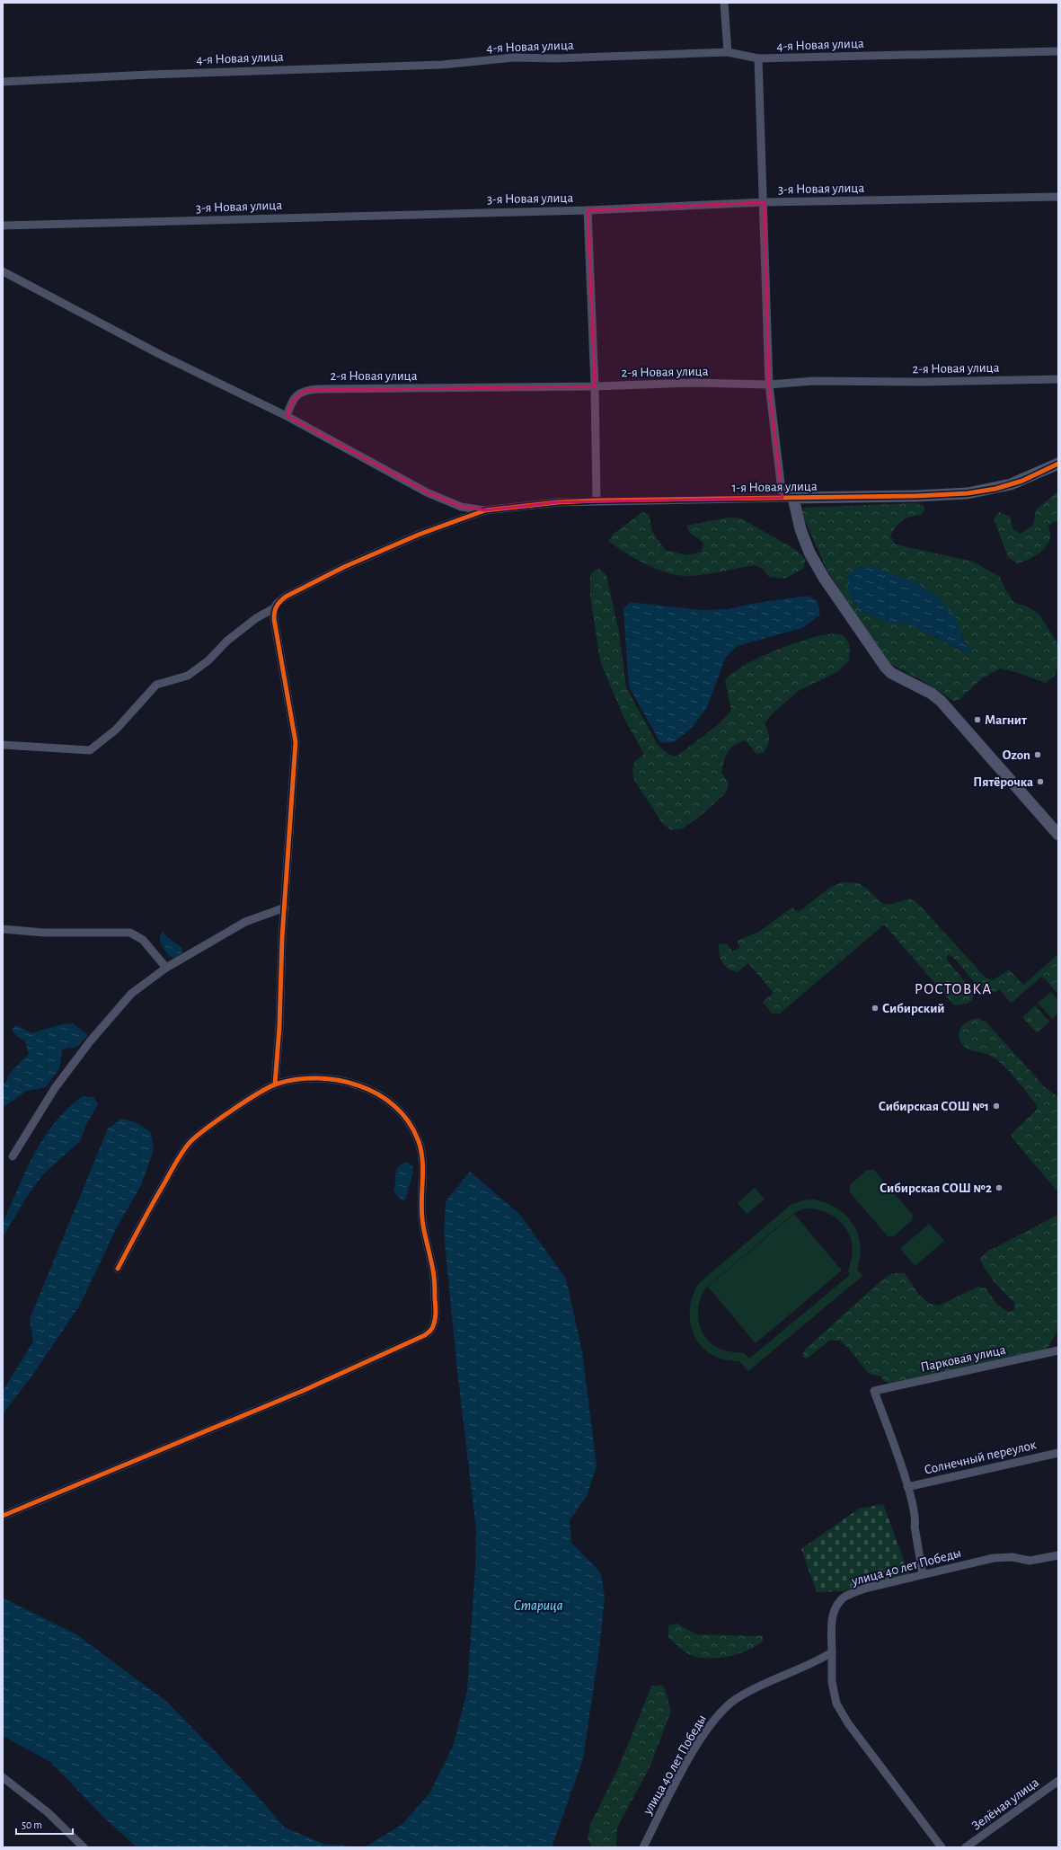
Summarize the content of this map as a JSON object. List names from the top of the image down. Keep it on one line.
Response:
{"streets":{"street":["4-я Новая улица","3-я Новая улица","2-я Новая улица","1-я Новая улица","Парковая улица","Солнечный переулок","улица 40 лет Победы","Зелёная улица"]},"crossings":[["Парковая улица","Солнечный переулок"]],"districts":["РОСТОВКА"],"water":["Старица"],"places":["Магнит","Ozon","Пятёрочка","Сибирский","Сибирская СОШ №1","Сибирская СОШ №2"],"scale_bar":"50 m"}
